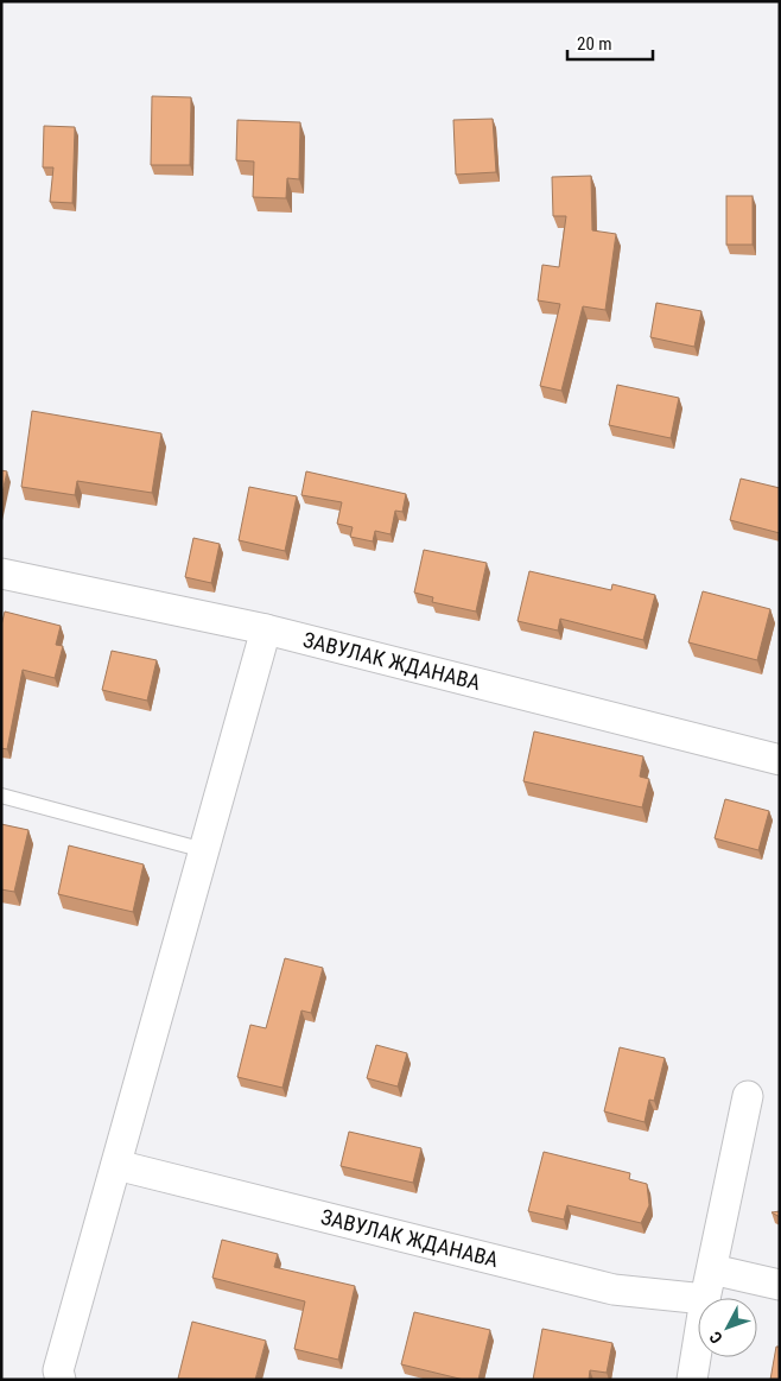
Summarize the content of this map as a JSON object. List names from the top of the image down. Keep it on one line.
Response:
{"streets":{"street":["ЗАВУЛАК ЖДАНАВА"]},"scale_bar":"20 m","north":"bottom left"}
